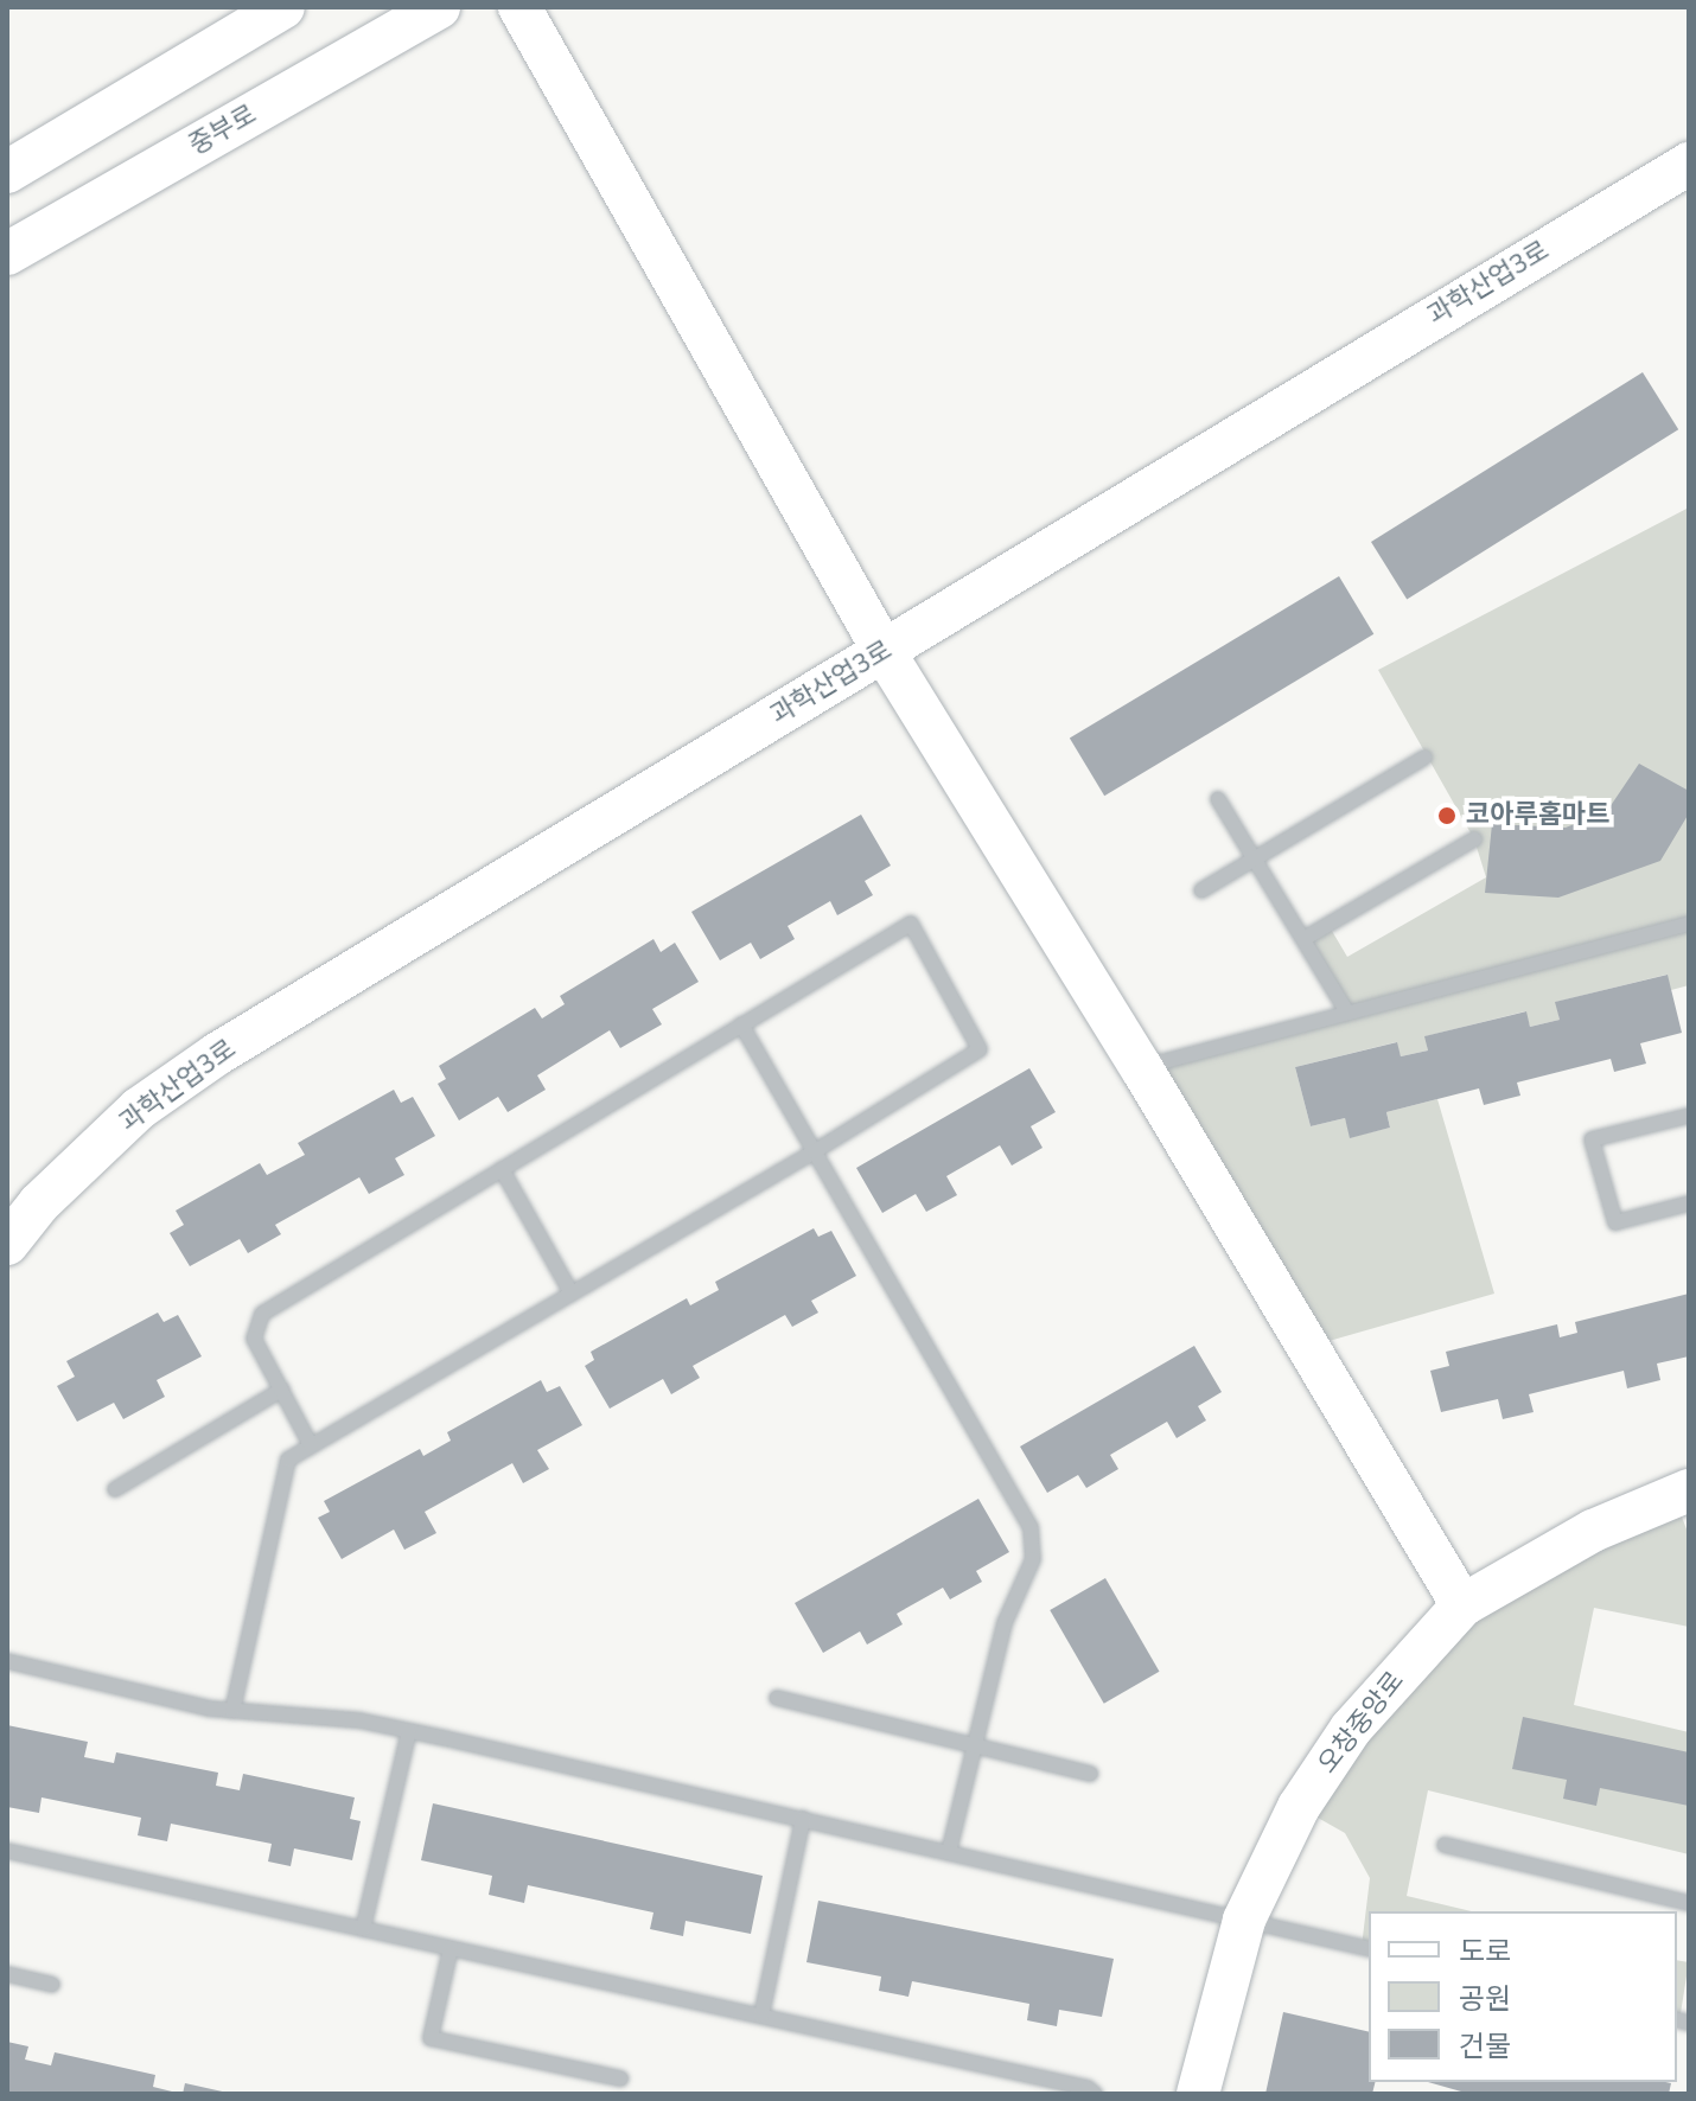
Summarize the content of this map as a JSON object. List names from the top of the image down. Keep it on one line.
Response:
{"streets":{"street":["중부로","과학산업3로","오창중앙로"]},"places":["코아루홈마트"],"legend":["도로","공원","건물"]}
